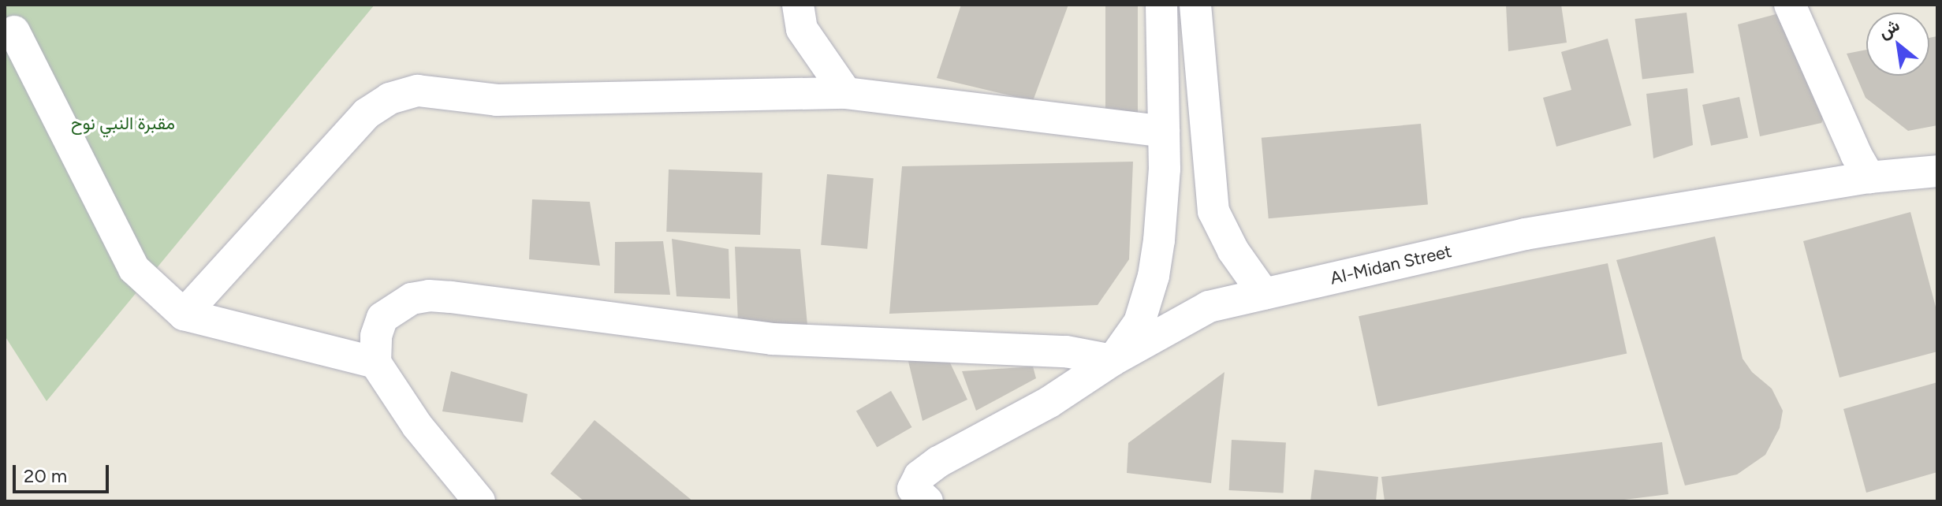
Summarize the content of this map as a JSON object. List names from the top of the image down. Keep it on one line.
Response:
{"streets":{"street":["AI-Midan Street"]},"parks":["مقبرة النبي نوح"],"scale_bar":"20 m","north":"top left"}
